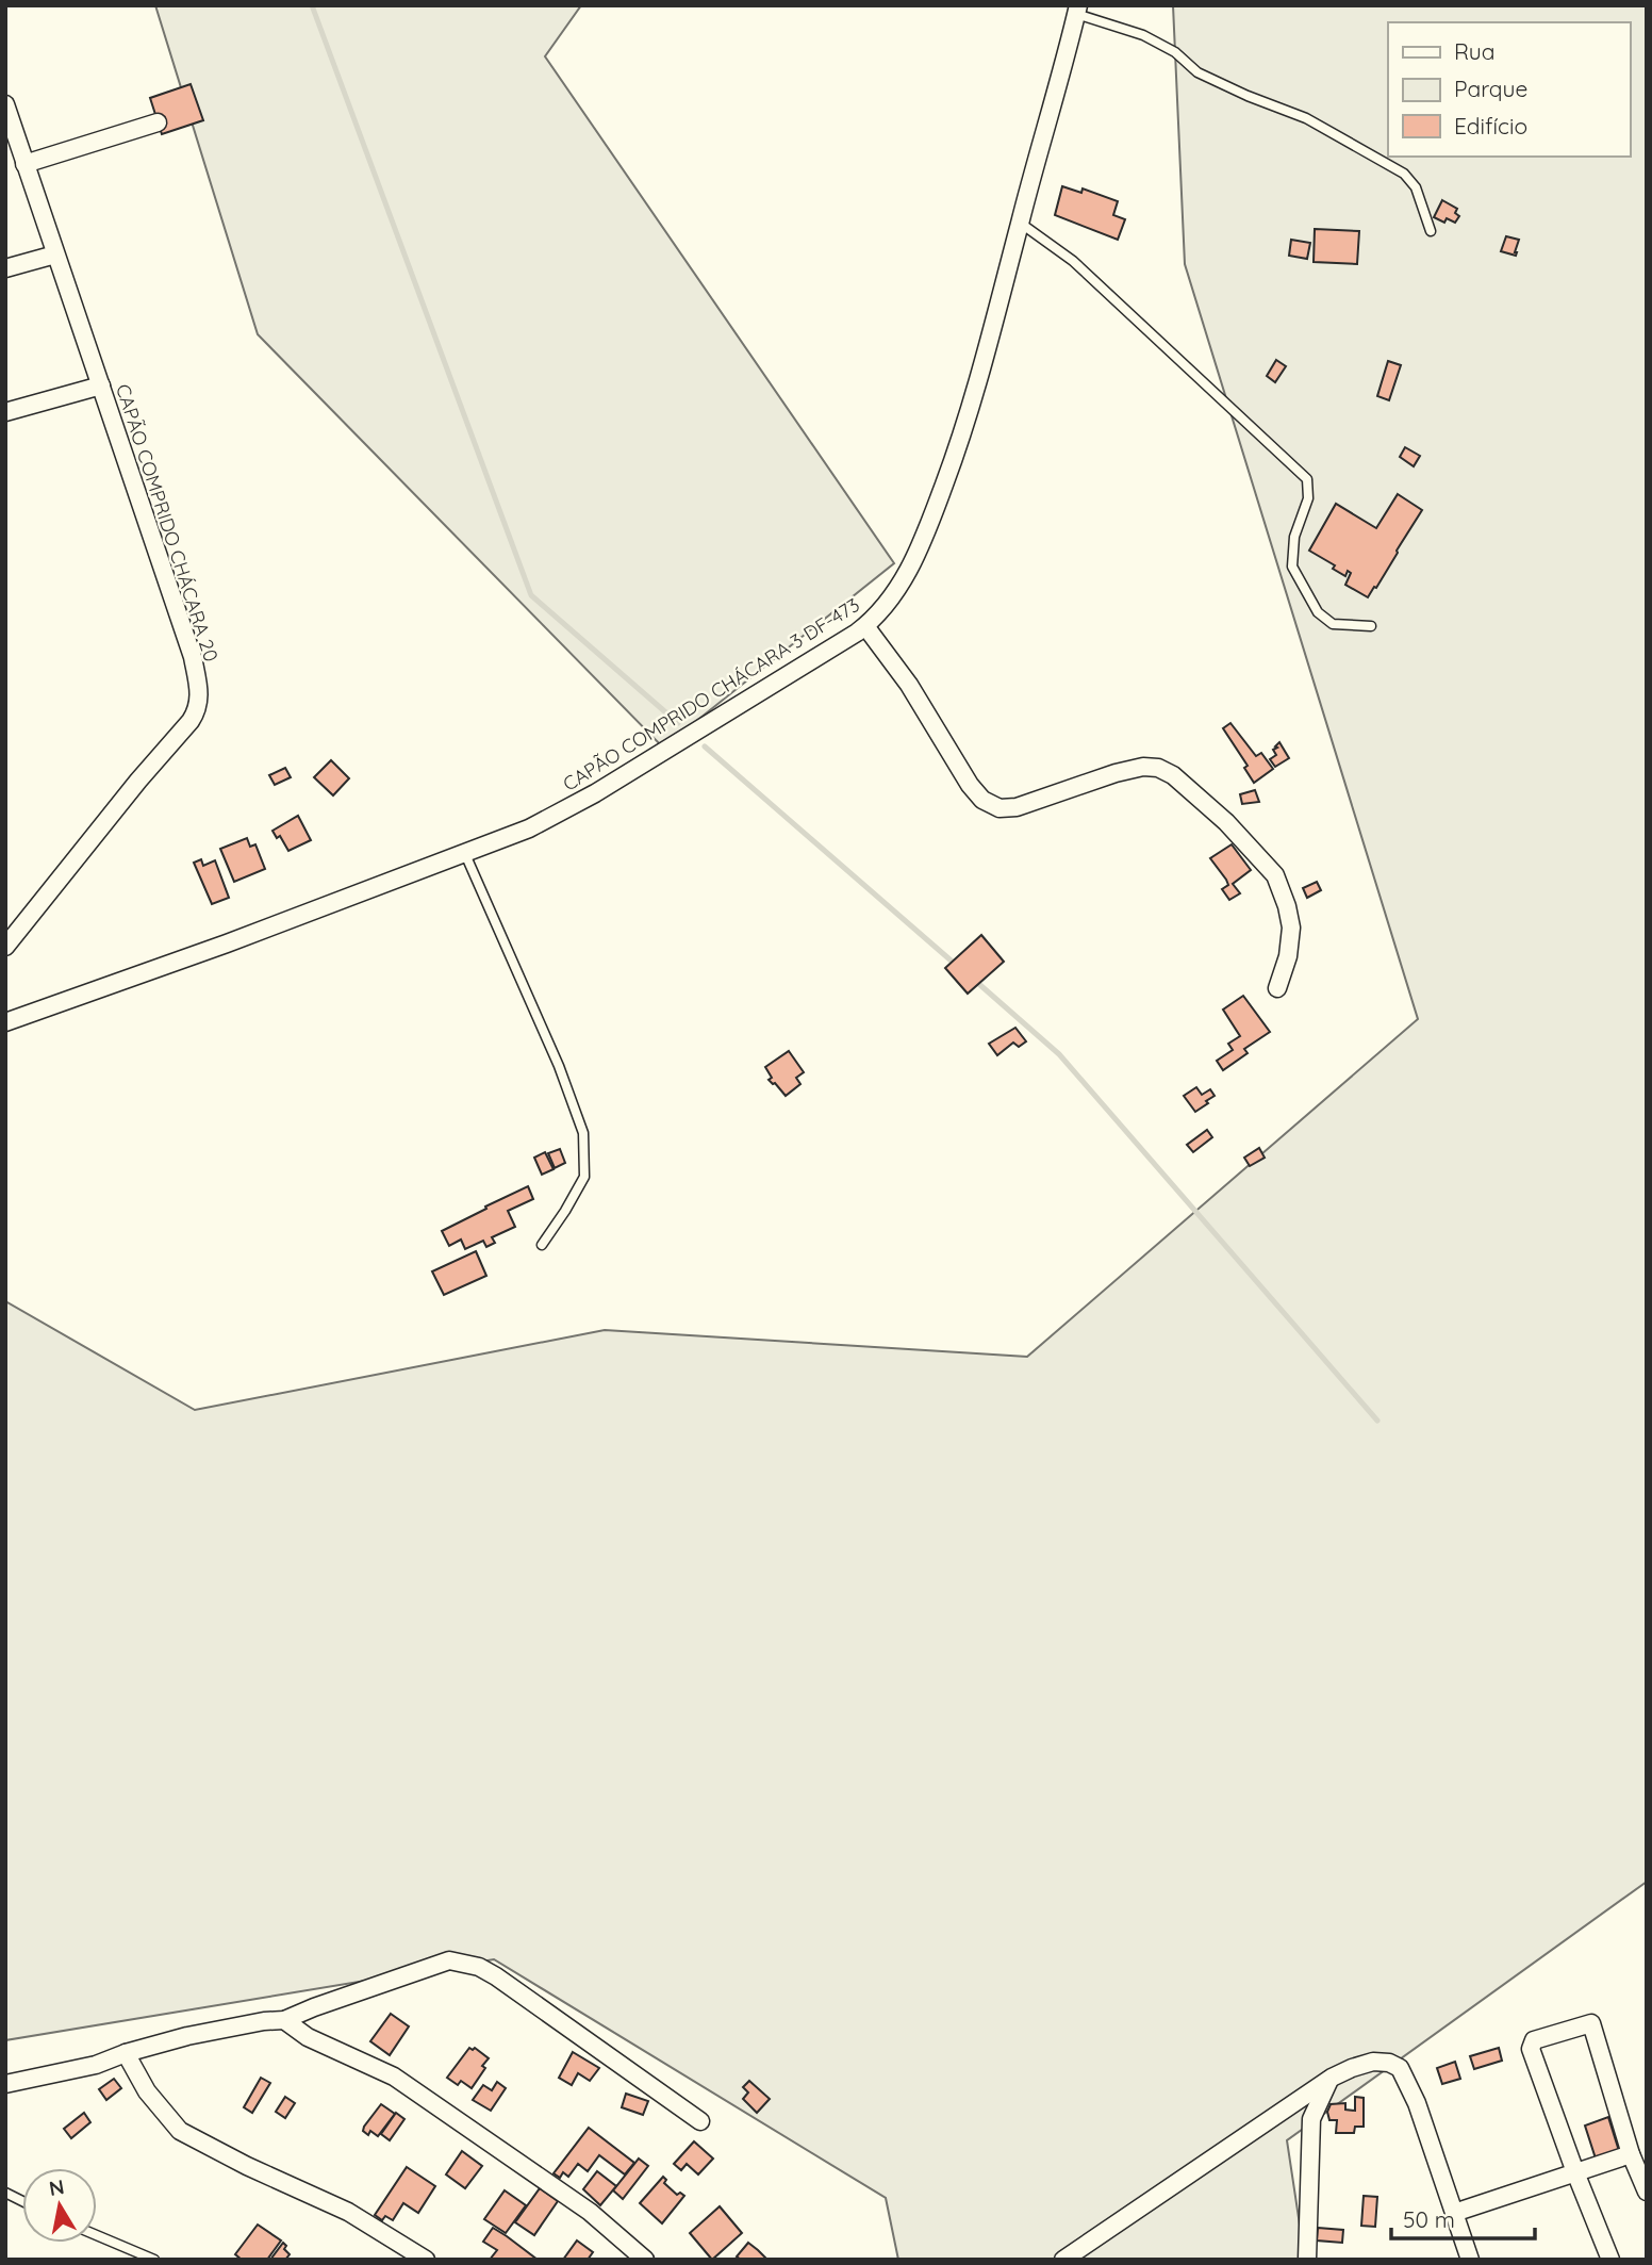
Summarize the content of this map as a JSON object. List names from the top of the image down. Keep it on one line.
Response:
{"streets":{"street":["CAPÃO COMPRIDO CHÁCARA 20","CAPÃO COMPRIDO CHÁCARA 3 DF-473"]},"legend":["Rua","Parque","Edifício"],"scale_bar":"50 m","north":"top"}
